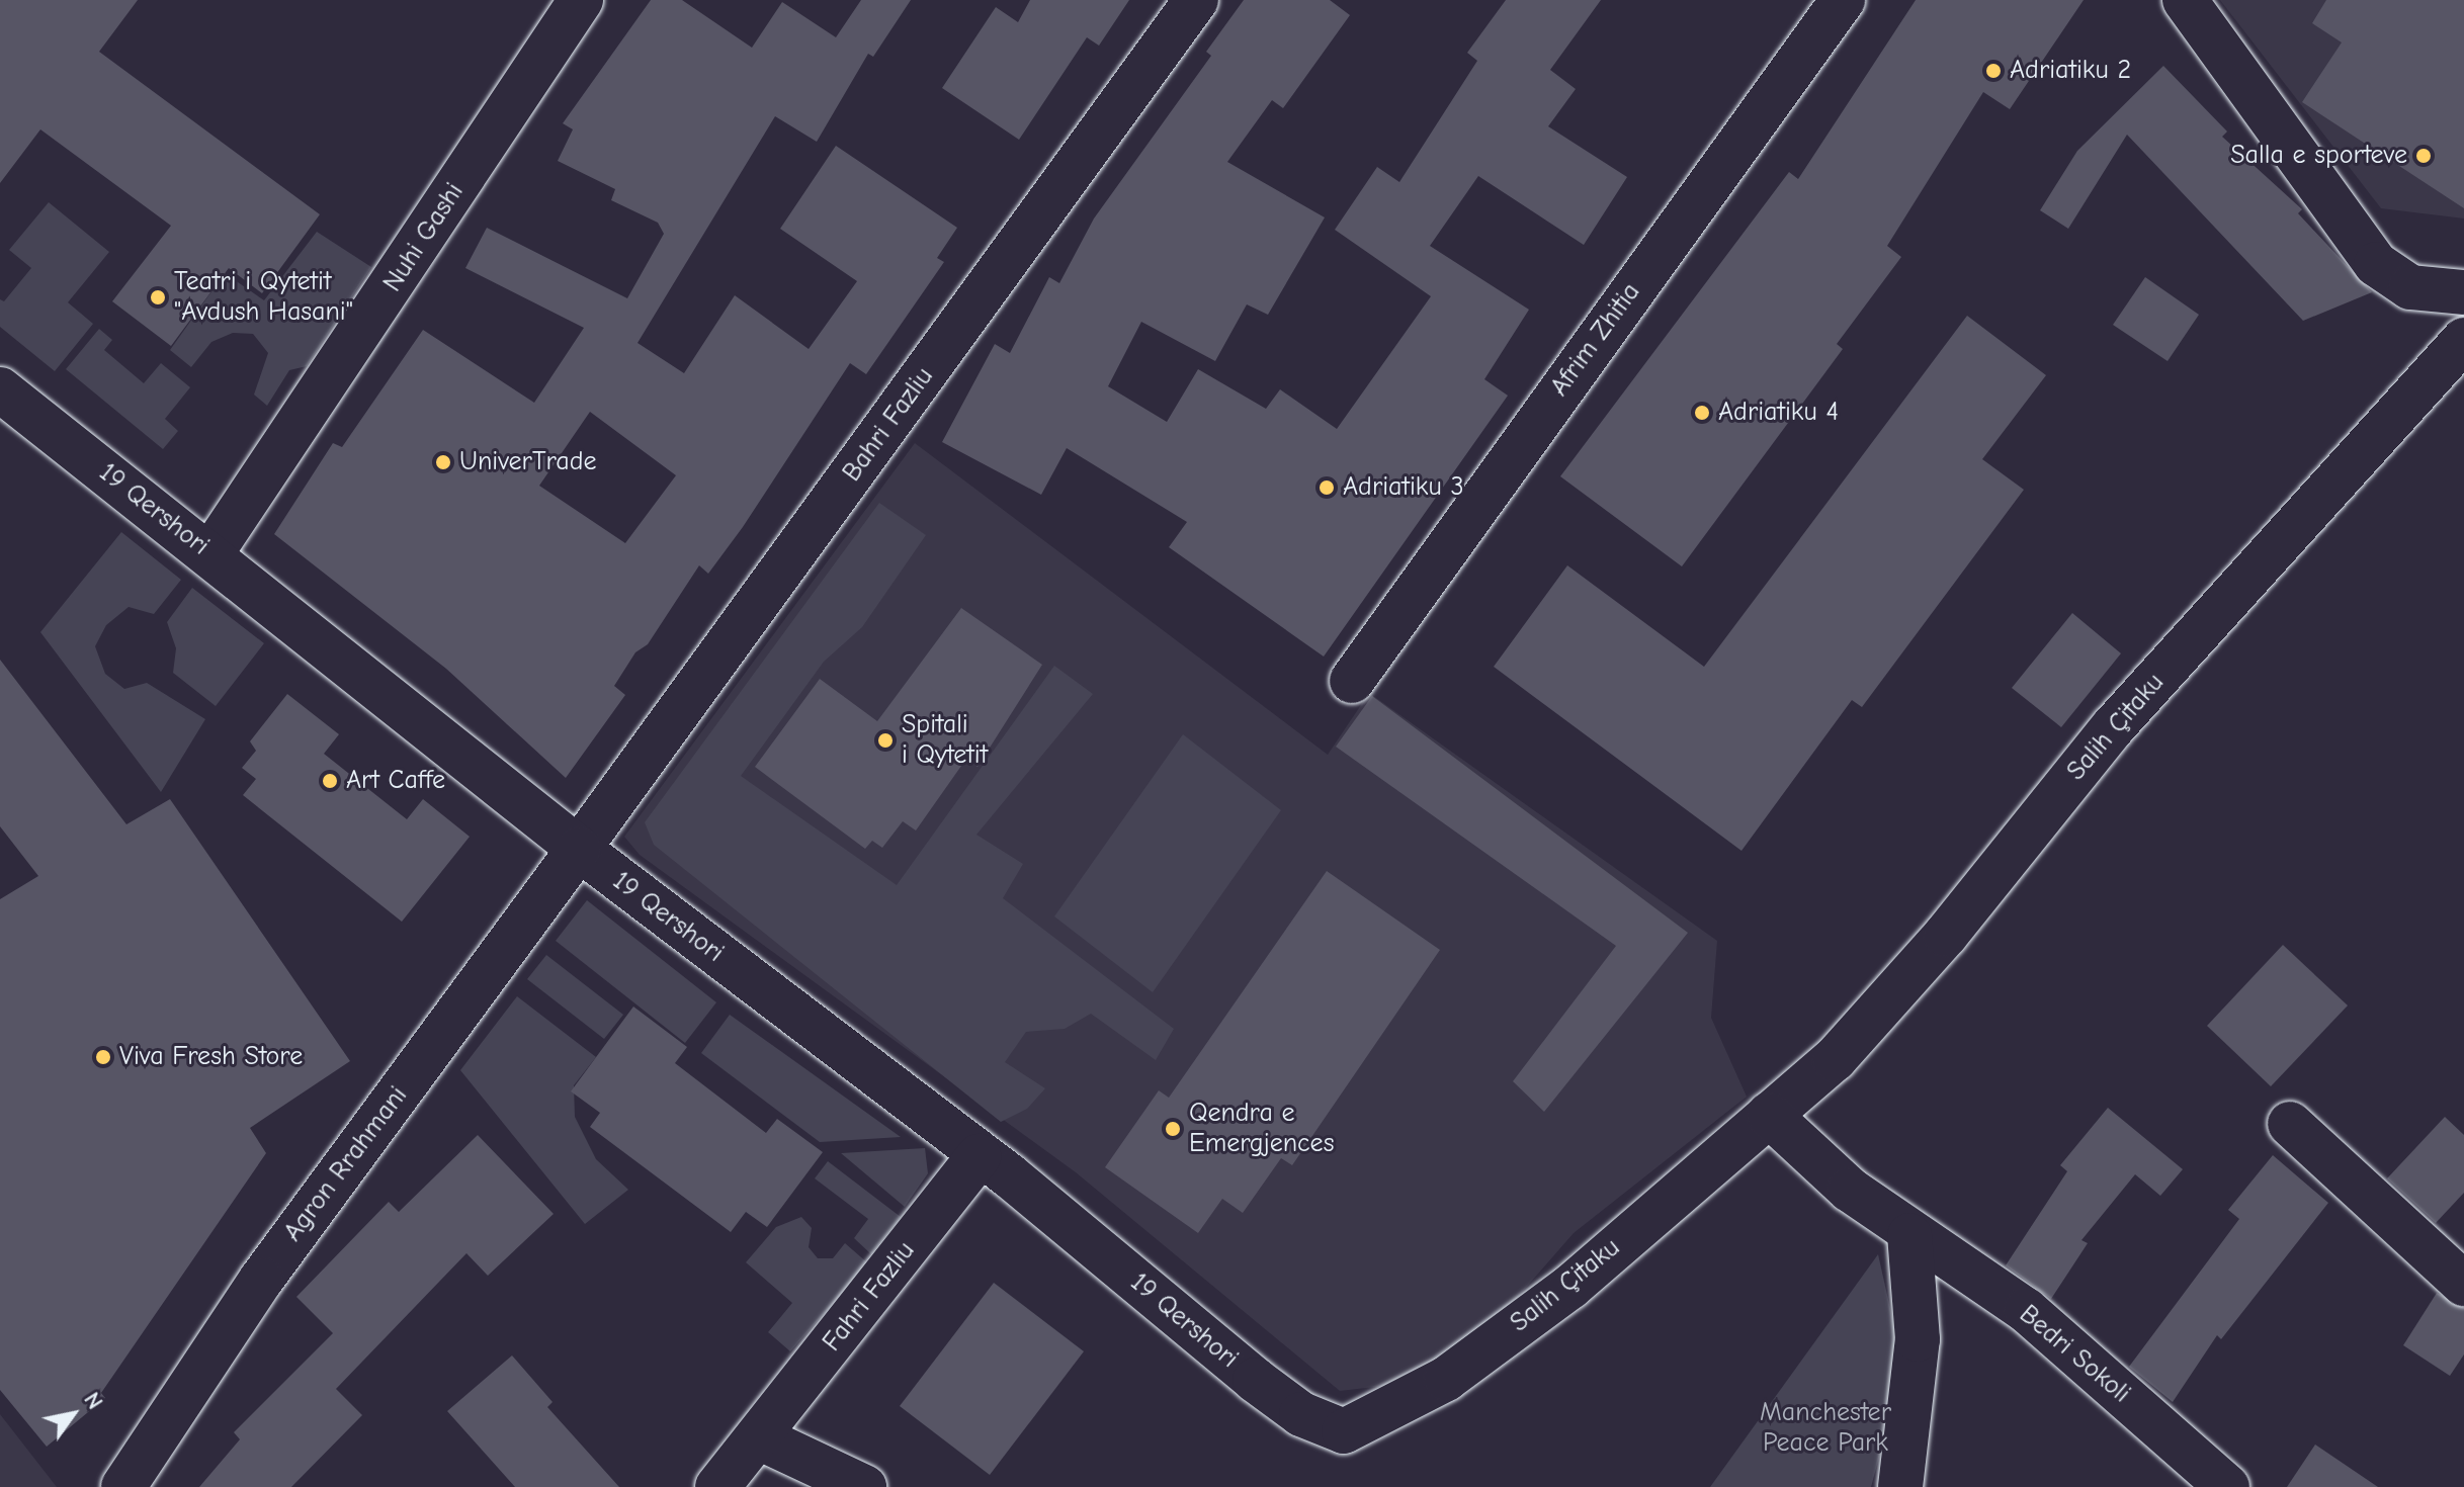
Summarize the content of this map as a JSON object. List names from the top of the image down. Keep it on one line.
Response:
{"streets":{"street":["Nuhi Gashi","Afrim Zhitia","Bahri Fazliu","19 Qershori","Salih Çitaku","Agron Rrahmani","Fahri Fazliu","Bedri Sokoli"]},"crossings":[["Nuhi Gashi","19 Qershori"],["Bahri Fazliu","19 Qershori"],["Bahri Fazliu","Agron Rrahmani"],["19 Qershori","Salih Çitaku"],["19 Qershori","Agron Rrahmani"],["19 Qershori","Fahri Fazliu"],["Salih Çitaku","Bedri Sokoli"]],"parks":["Manchester Peace Park"],"places":["Adriatiku 2","Salla e sporteve","Teatri i Qytetit \"Avdush Hasani\"","Adriatiku 4","UniverTrade","Adriatiku 3","Spitali i Qytetit","Art Caffe","Viva Fresh Store","Qendra e Emergjences"],"north":"top right"}
